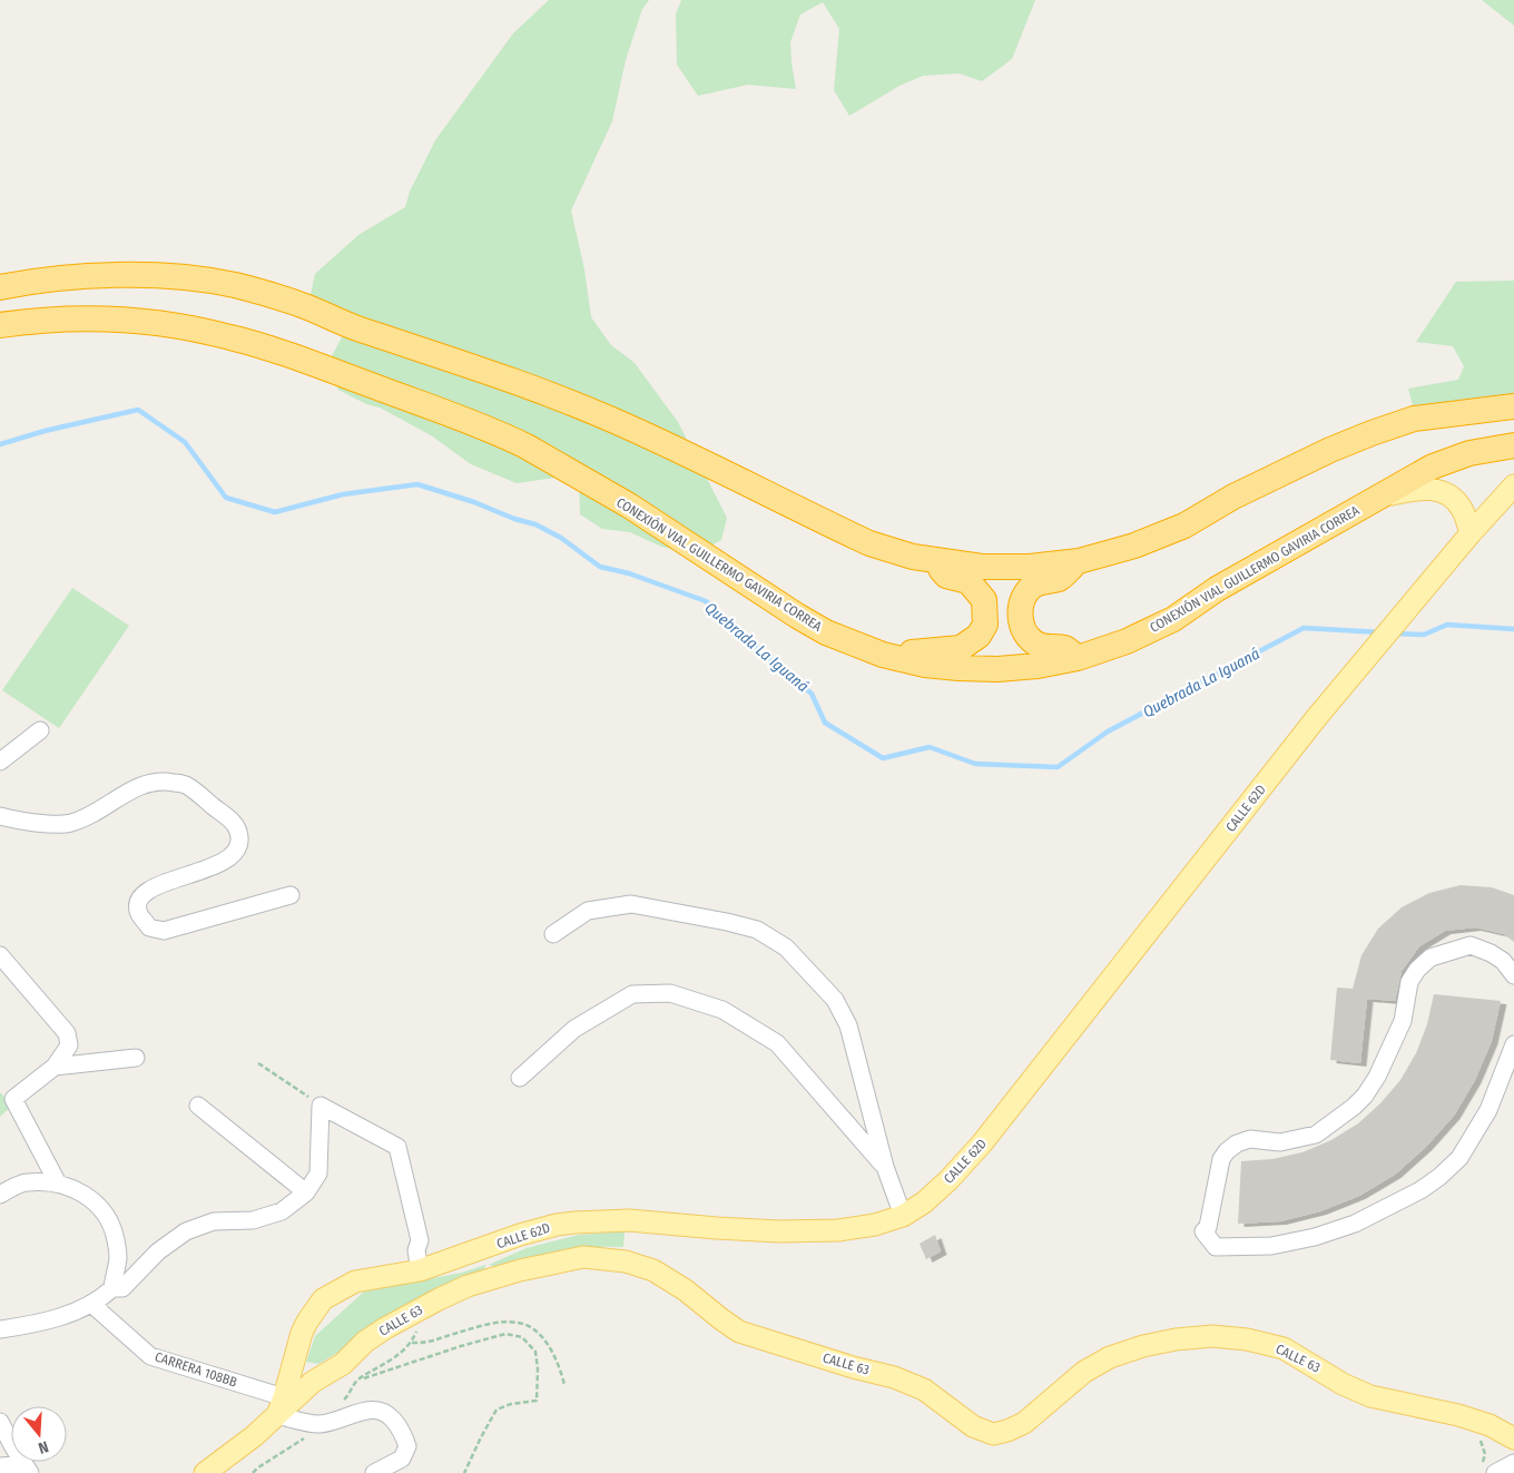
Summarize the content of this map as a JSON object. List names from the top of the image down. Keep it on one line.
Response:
{"streets":{"highway":["CONEXIÓN VIAL GUILLERMO GAVIRIA CORREA"],"main road":["CALLE 62D","CALLE 63"],"street":["CARRERA 108BB"]},"crossings":[["CALLE 62D","CALLE 63"],["CALLE 62D","CARRERA 108BB"],["CALLE 63","CARRERA 108BB"]],"water":["Quebrada La Iguaná"],"north":"bottom"}
